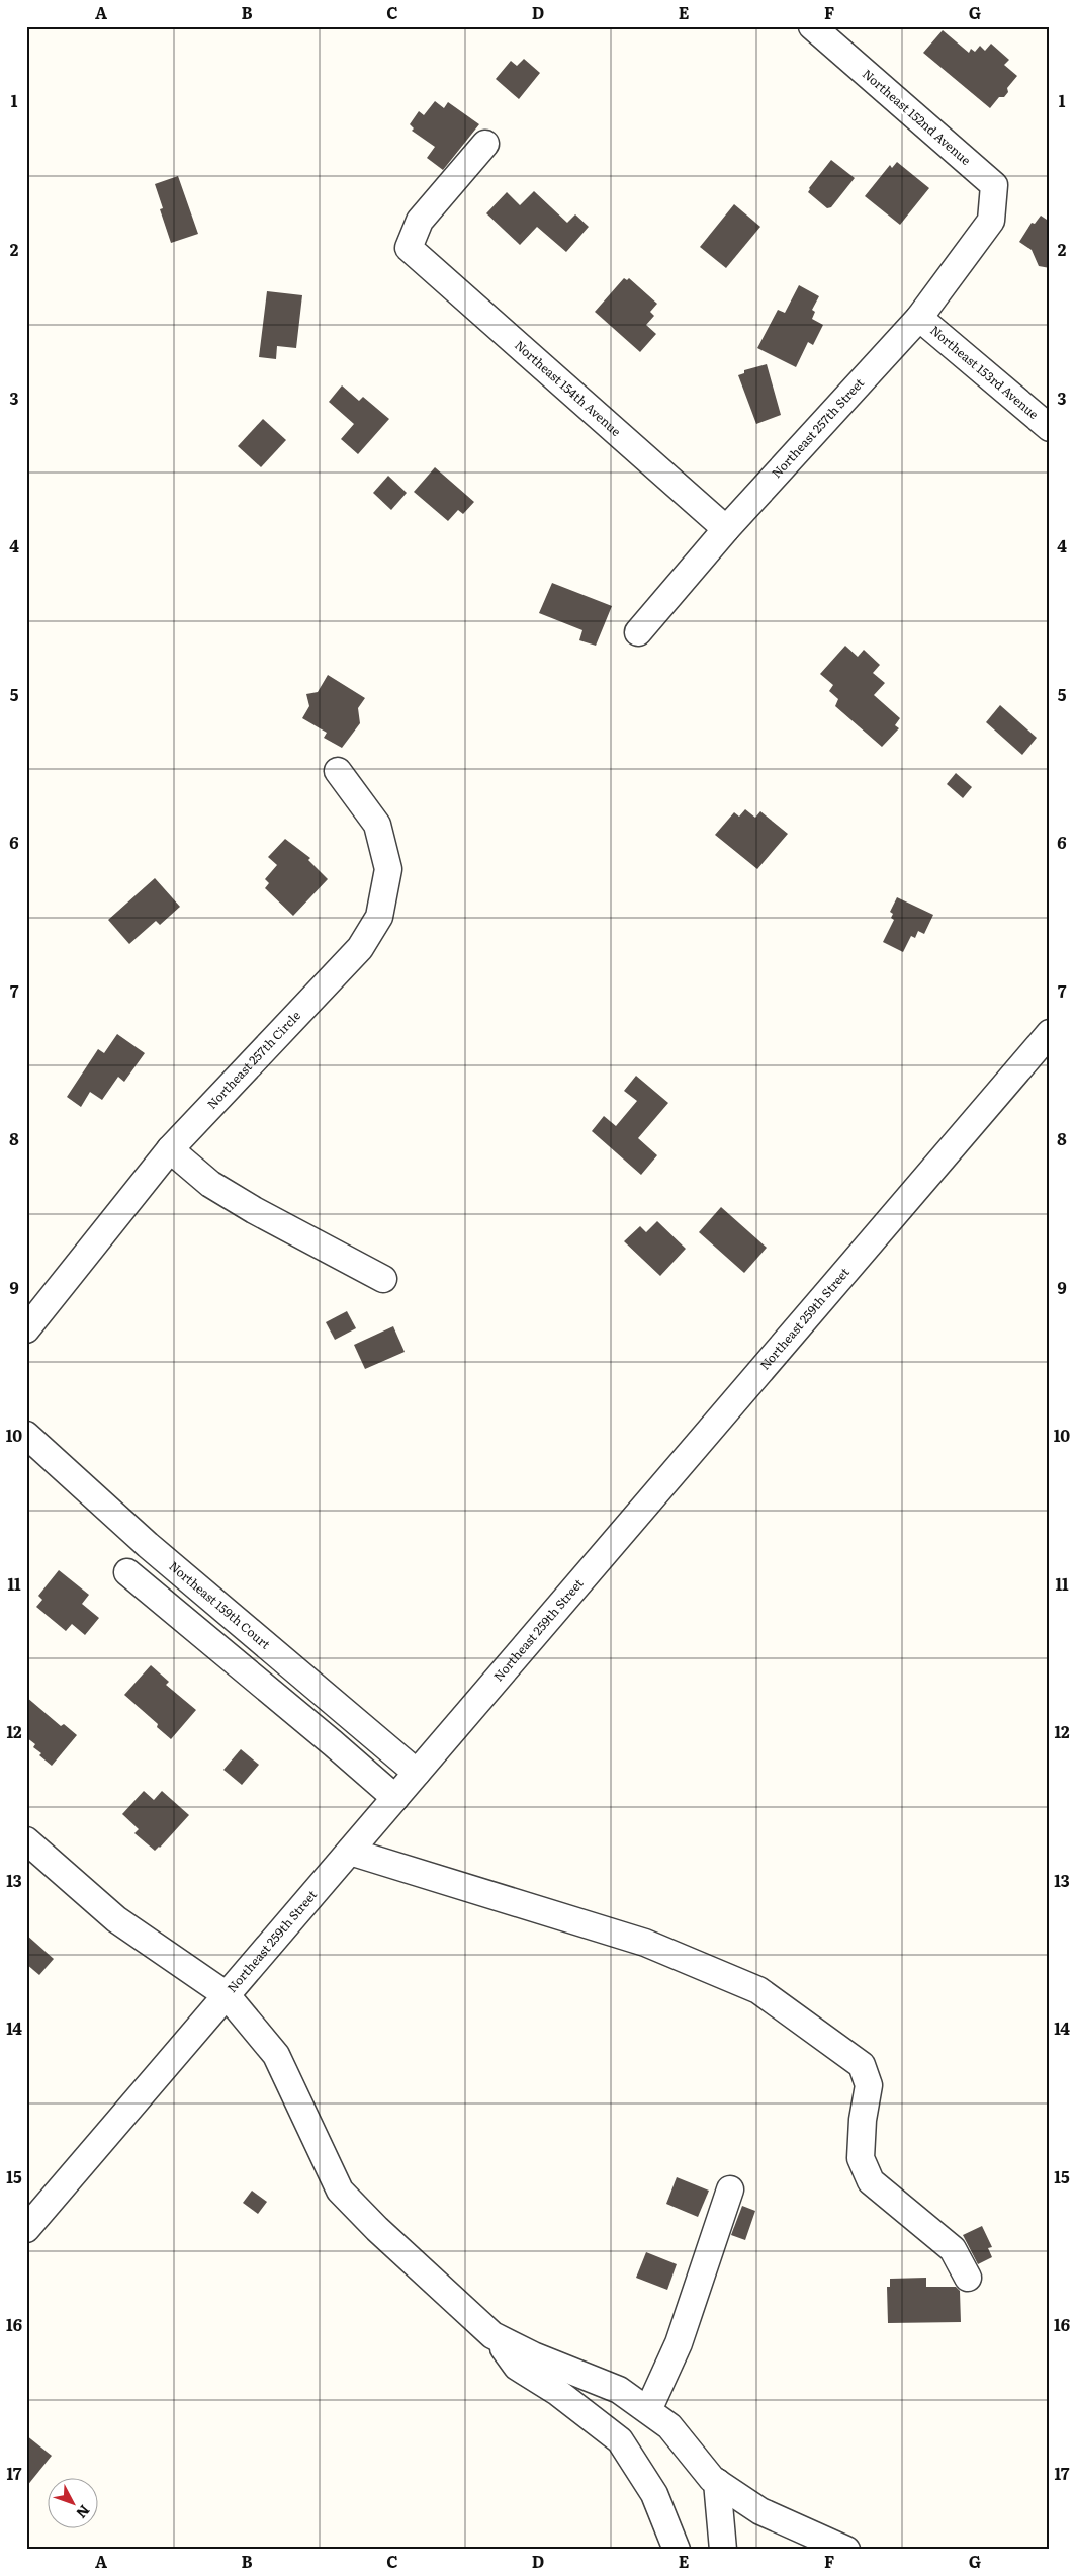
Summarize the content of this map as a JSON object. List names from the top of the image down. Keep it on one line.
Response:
{"streets":{"street":["Northeast 152nd Avenue","Northeast 153rd Avenue","Northeast 154th Avenue","Northeast 257th Street","Northeast 257th Circle","Northeast 259th Street","Northeast 159th Court"]},"crossings":[["Northeast 152nd Avenue","Northeast 257th Street"],["Northeast 153rd Avenue","Northeast 257th Street"],["Northeast 154th Avenue","Northeast 257th Street"],["Northeast 259th Street","Northeast 159th Court"]],"north":"bottom right","grid":{"columns":["A","B","C","D","E","F","G"],"rows":["1","2","3","4","5","6","7","8","9","10","11","12","13","14","15","16","17"]}}
